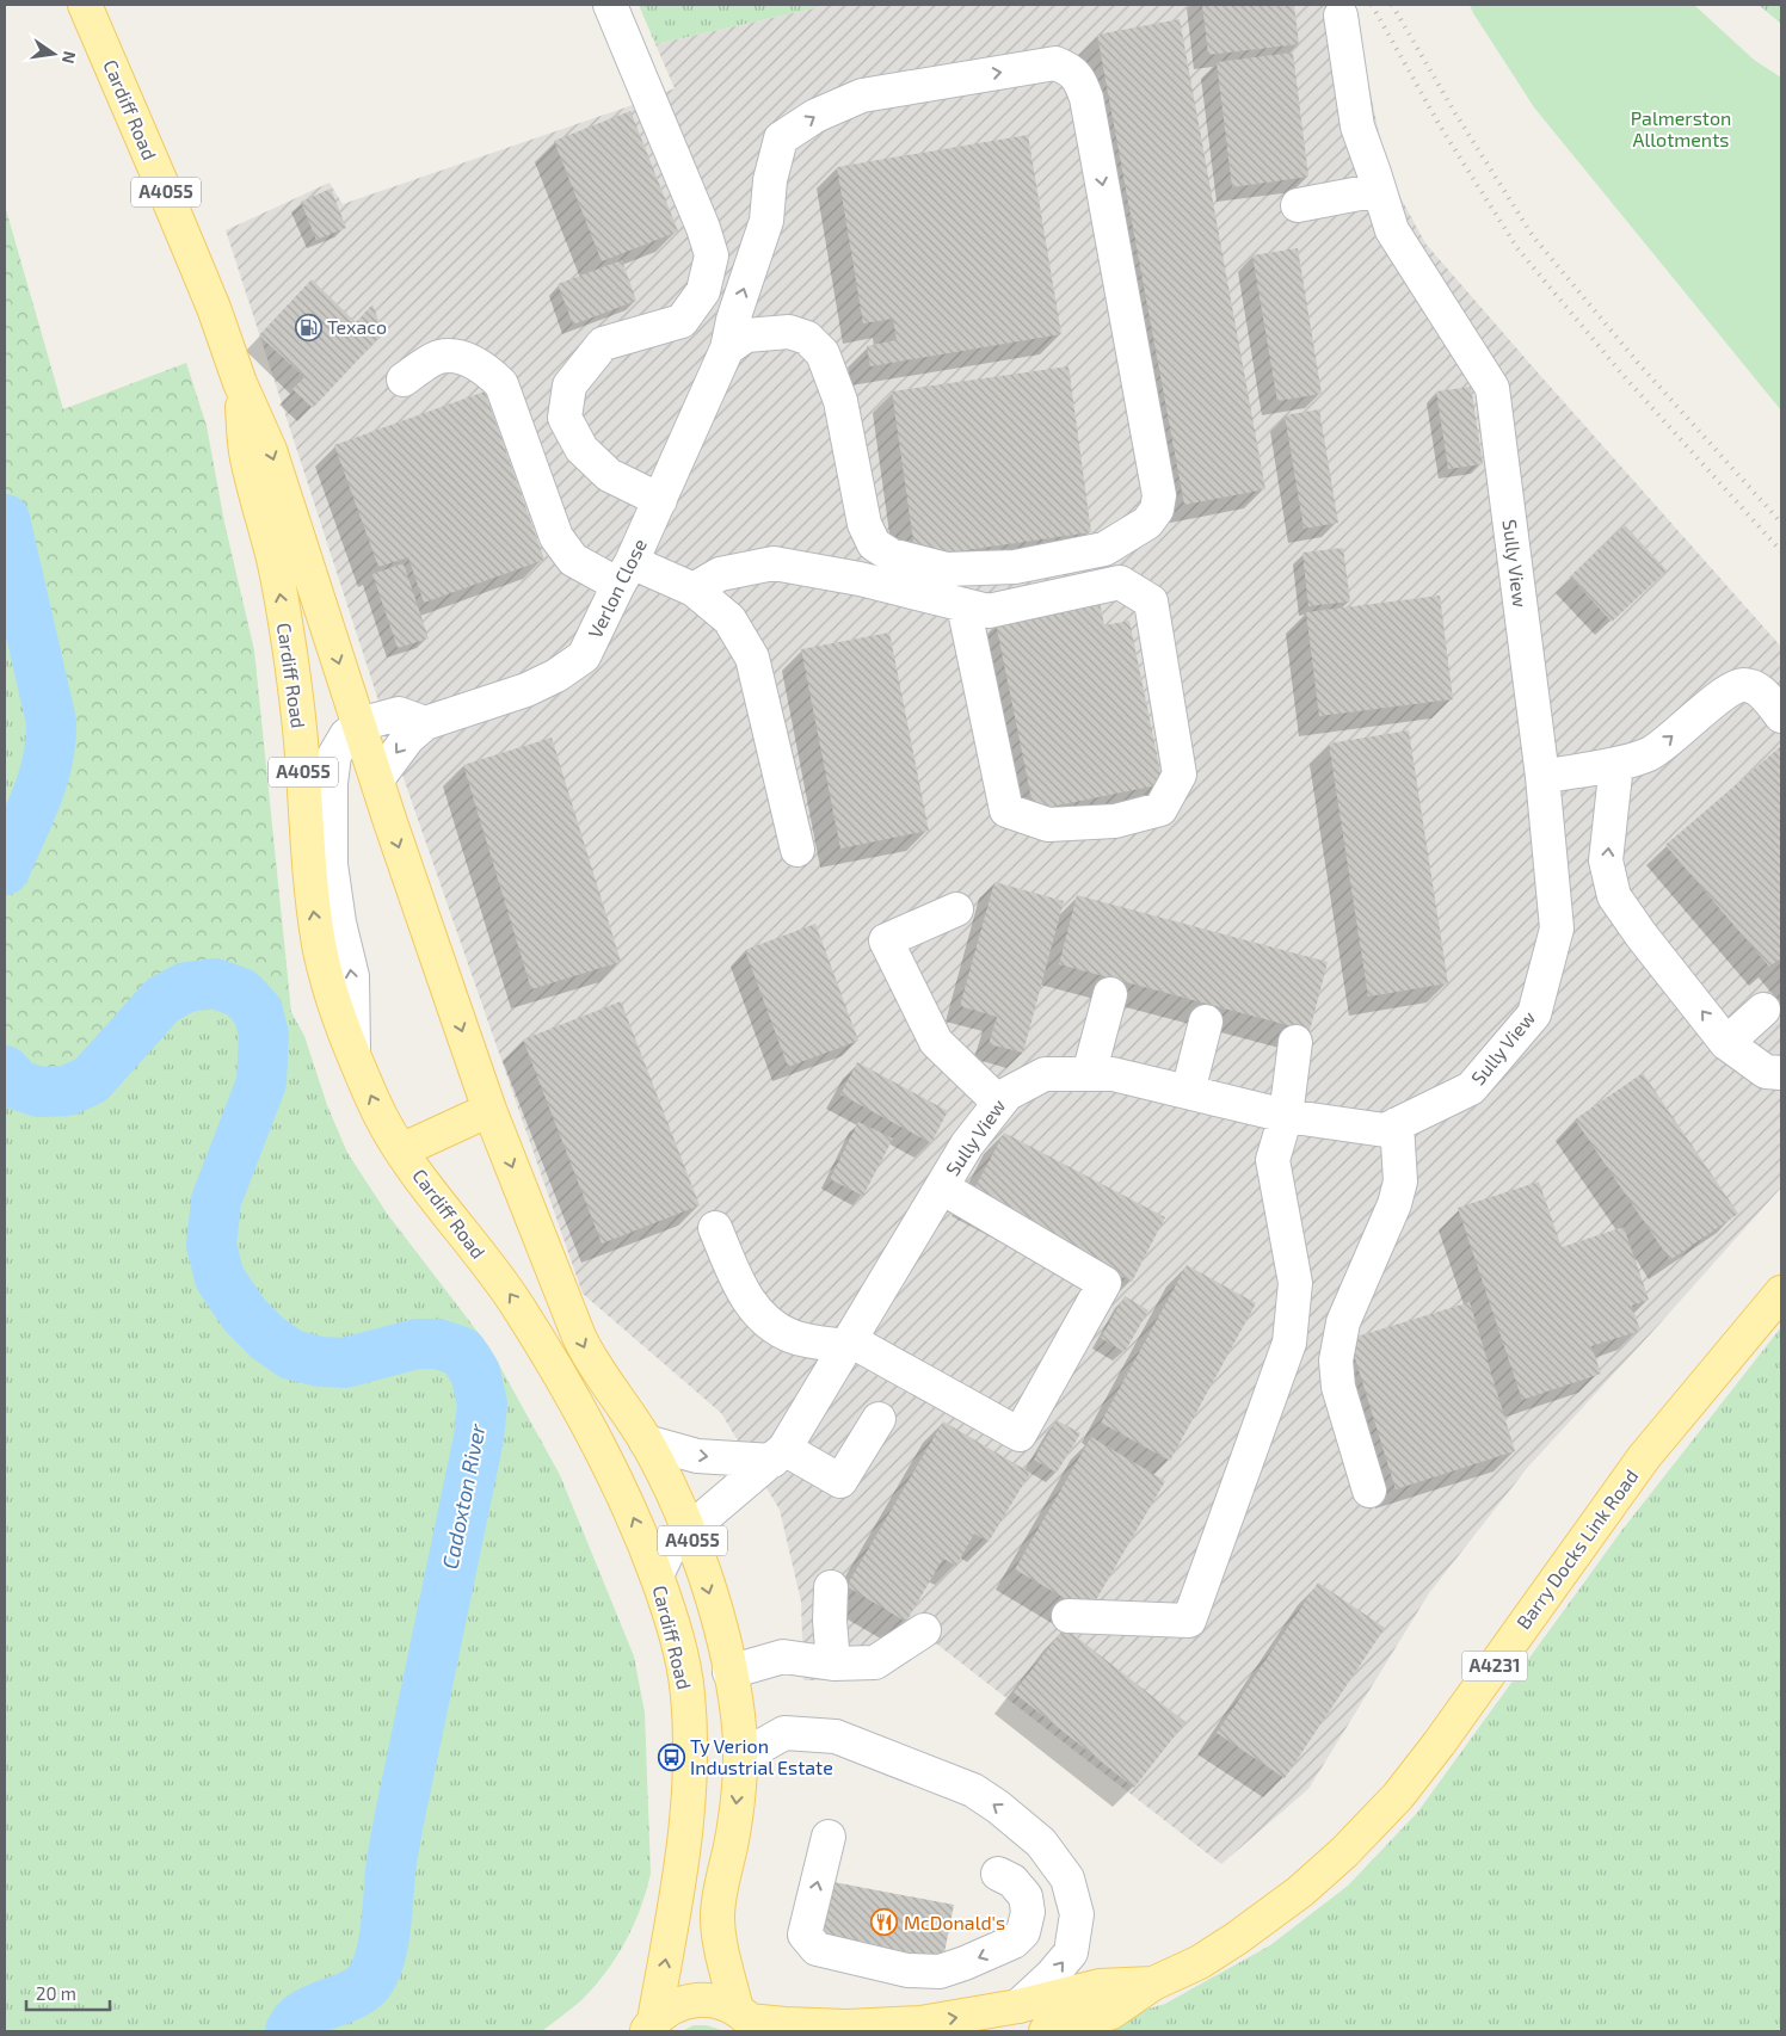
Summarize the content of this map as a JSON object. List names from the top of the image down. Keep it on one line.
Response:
{"streets":{"main road":["Cardiff Road","A4055","Barry Docks Link Road","A4231"],"street":["Sully View","Verlon Close"]},"crossings":[["Cardiff Road","Sully View"],["Cardiff Road","Verlon Close"],["Cardiff Road","Barry Docks Link Road"]],"water":["Cadoxton River"],"parks":["Palmerston Allotments"],"places":{"fuel station":["Texaco"],"bus stop":["Ty Verion Industrial Estate"],"restaurant":["McDonald's"]},"scale_bar":"20 m","north":"right"}
